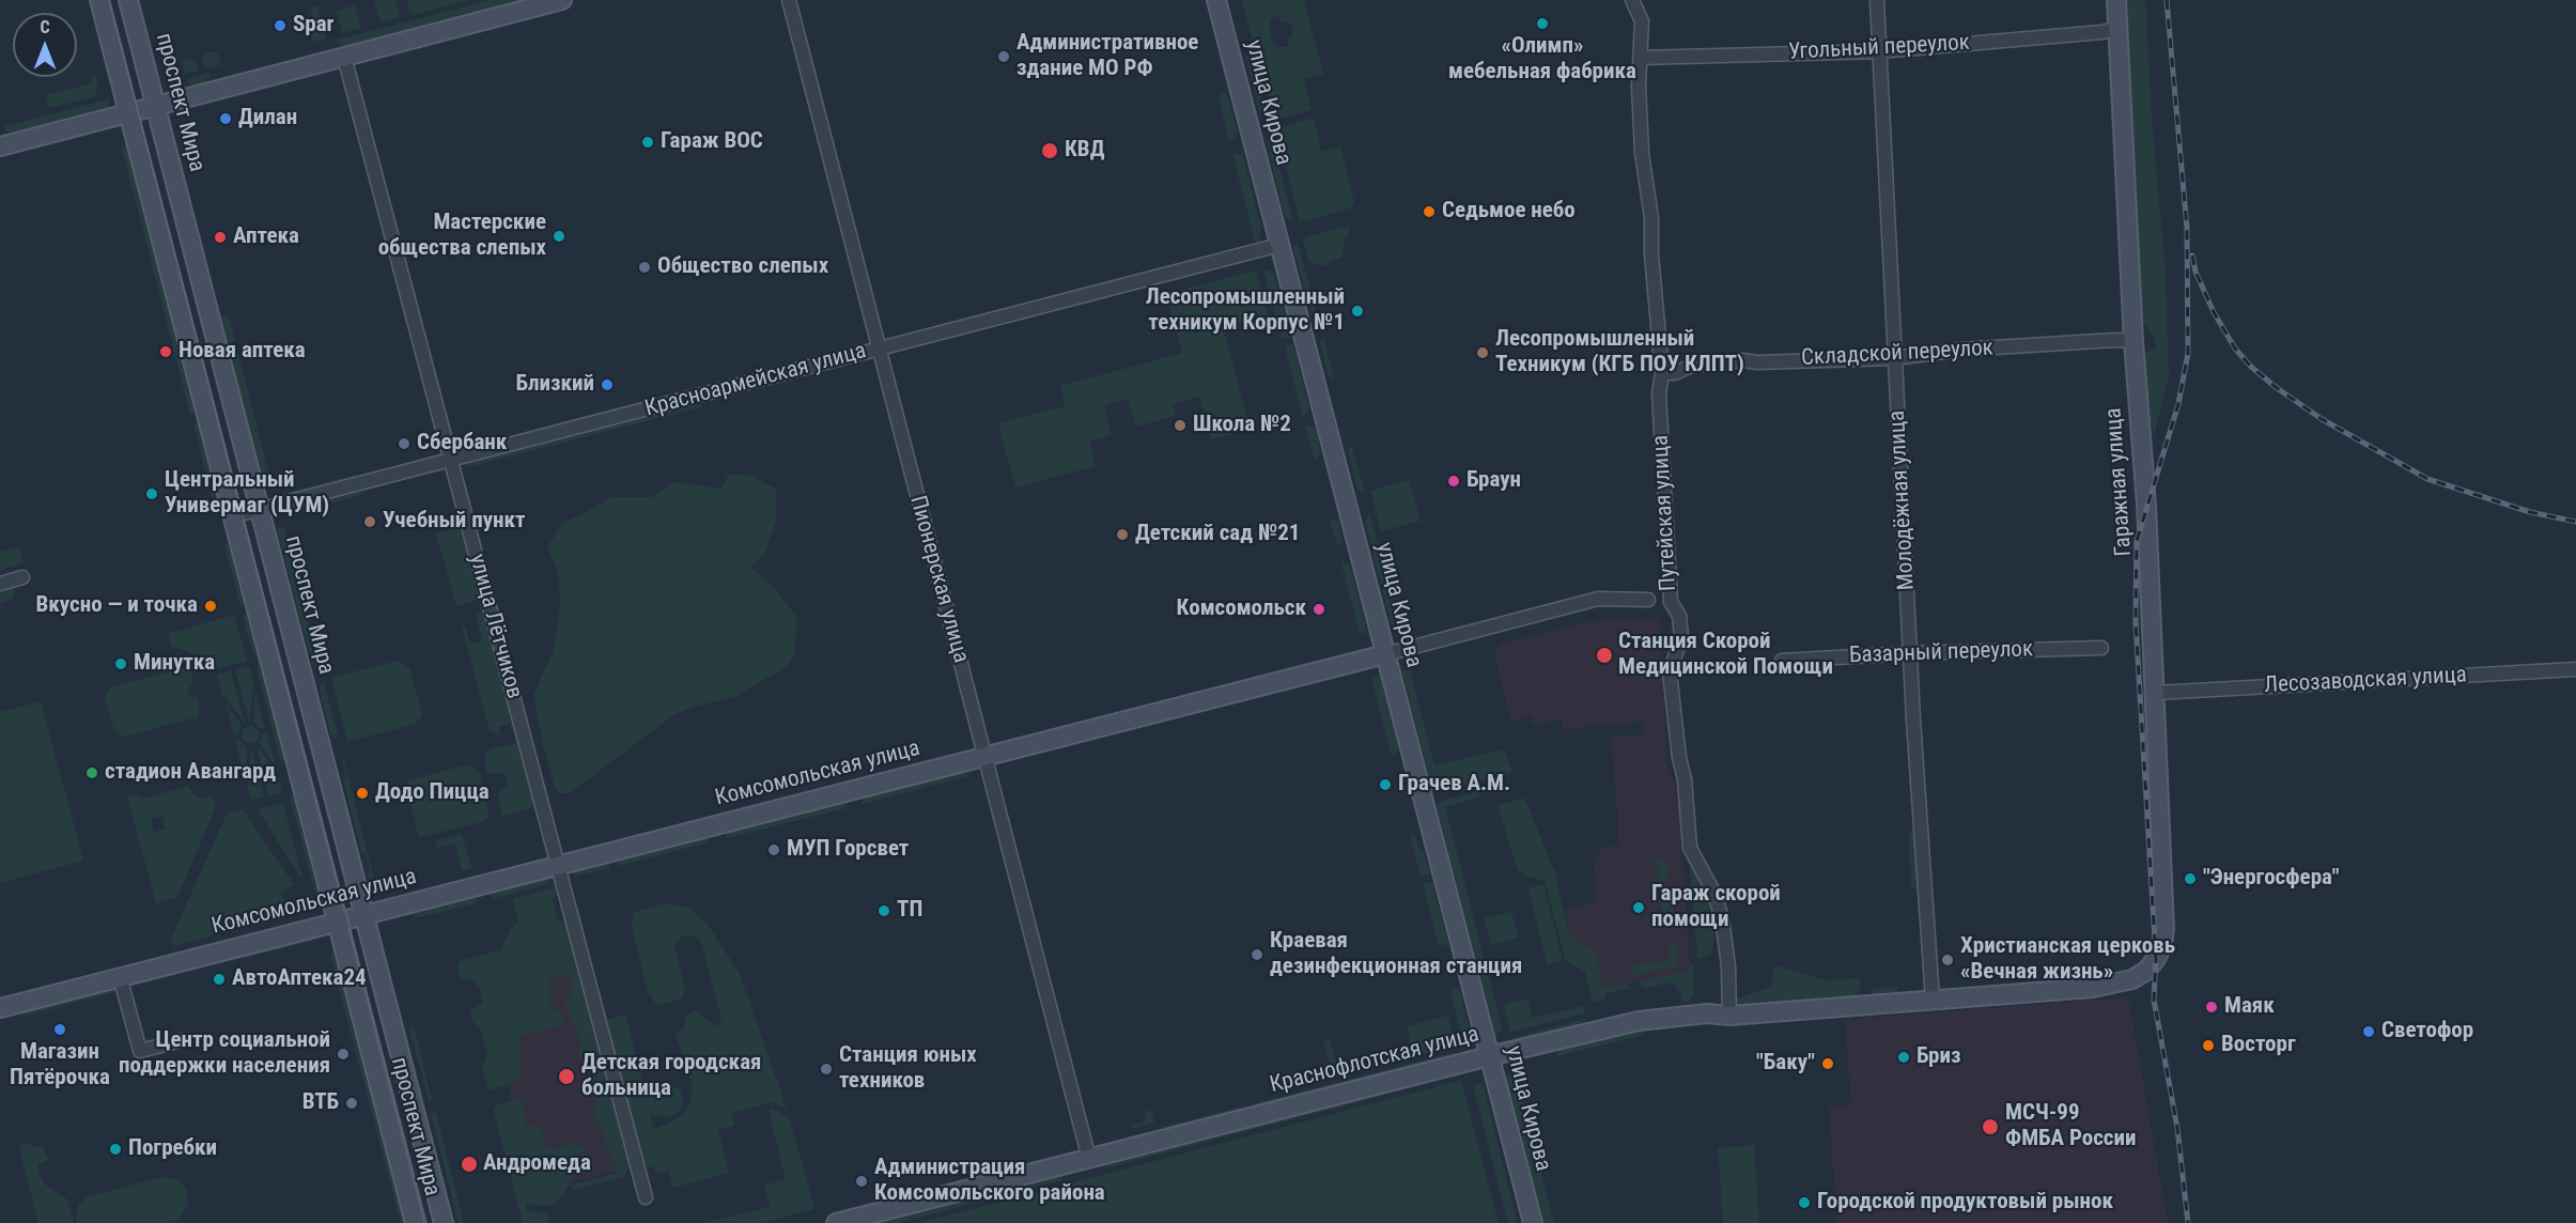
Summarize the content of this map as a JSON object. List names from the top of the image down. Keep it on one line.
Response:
{"streets":{"street":["Угольный переулок","проспект Мира","улица Кирова","Складской переулок","Красноармейская улица","Гаражная улица","Молодёжная улица","Путейская улица","Пионерская улица","улица Лётчиков","Базарный переулок","Лесозаводская улица","Комсомольская улица","Краснофлотская улица"]},"crossings":[["Угольный переулок","Гаражная улица"],["Угольный переулок","Молодёжная улица"],["Угольный переулок","Путейская улица"],["проспект Мира","Красноармейская улица"],["проспект Мира","Комсомольская улица"],["улица Кирова","Красноармейская улица"],["улица Кирова","Комсомольская улица"],["улица Кирова","Краснофлотская улица"],["Складской переулок","Гаражная улица"],["Складской переулок","Молодёжная улица"],["Складской переулок","Путейская улица"],["Красноармейская улица","Пионерская улица"],["Красноармейская улица","улица Лётчиков"],["Гаражная улица","Лесозаводская улица"],["Гаражная улица","Краснофлотская улица"],["Молодёжная улица","Базарный переулок"],["Молодёжная улица","Краснофлотская улица"],["Путейская улица","Краснофлотская улица"],["Пионерская улица","Комсомольская улица"],["Пионерская улица","Краснофлотская улица"],["улица Лётчиков","Комсомольская улица"]],"places":["«Олимп» мебельная фабрика","Spar","Административное здание МО РФ","Дилан","Гараж ВОС","КВД","Седьмое небо","Мастерские общества слепых","Аптека","Общество слепых","Лесопромышленный техникум Корпус №1","Новая аптека","Лесопромышленный Техникум (КГБ ПОУ КЛПТ)","Близкий","Школа №2","Сбербанк","Браун","Центральный Универмаг (ЦУМ)","Учебный пункт","Детский сад №21","Вкусно — и точка","Комсомольск","Станция Скорой Медицинской Помощи","Минутка","стадион Авангард","Грачев А.М.","Додо Пицца","МУП Горсвет","\"Энергосфера\"","Гараж скорой помощи","ТП","Краевая дезинфекционная станция","Христианская церковь «Вечная жизнь»","АвтоАптека24","Маяк","Магазин Пятёрочка","Светофор","Восторг","Центр социальной поддержки населения","Бриз","\"Баку\"","Станция юных техников","Детская городская больница","ВТБ","МСЧ-99 ФМБА России","Погребки","Андромеда","Администрация Комсомольского района","Городской продуктовый рынок"],"north":"top"}
